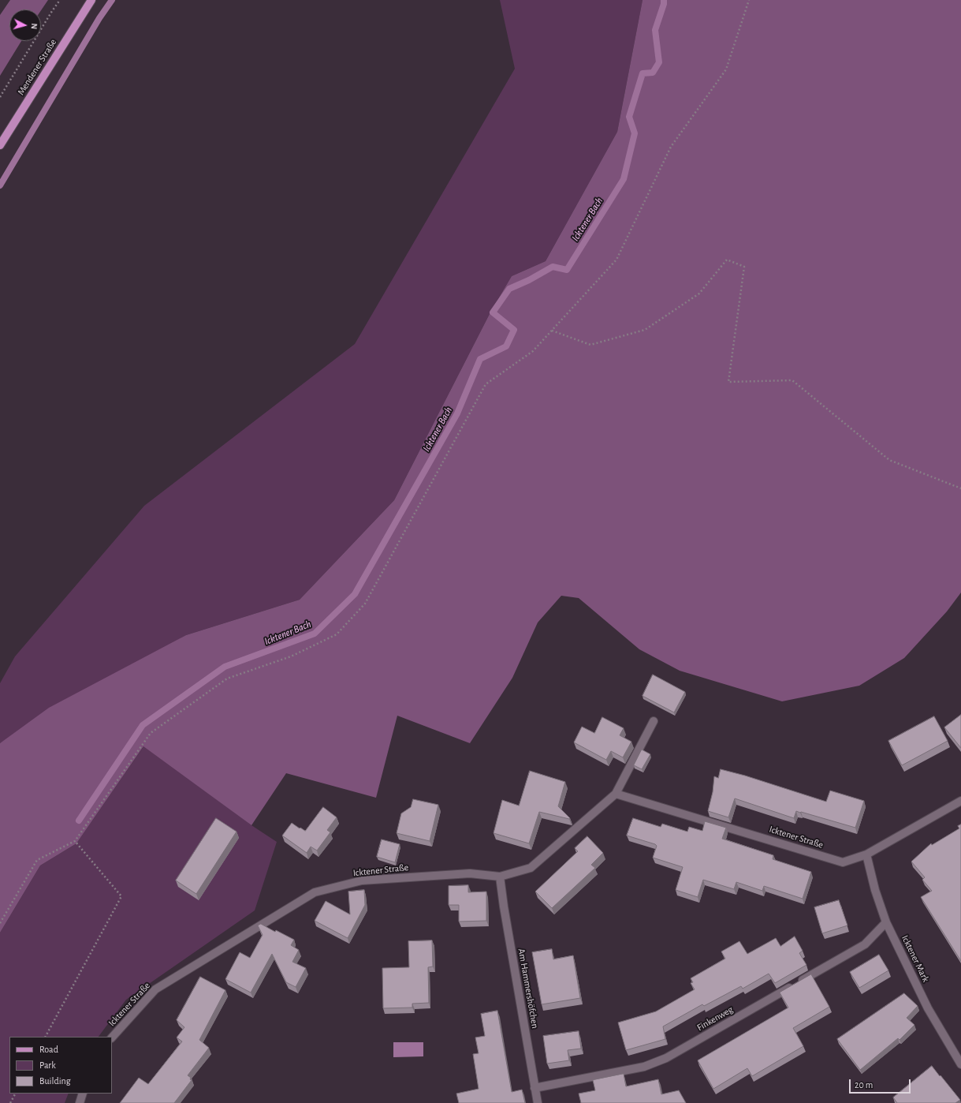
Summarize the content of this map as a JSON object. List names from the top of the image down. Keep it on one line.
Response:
{"streets":{"main road":["Mendener Straße"],"street":["Icktener Straße","Icktener Mark","Am Hammershöfchen","Finkenweg"]},"crossings":[["Icktener Straße","Icktener Mark"],["Icktener Straße","Am Hammershöfchen"],["Icktener Mark","Finkenweg"],["Am Hammershöfchen","Finkenweg"]],"water":["Icktener Bach"],"legend":["Road","Park","Building"],"scale_bar":"20 m","north":"right"}
